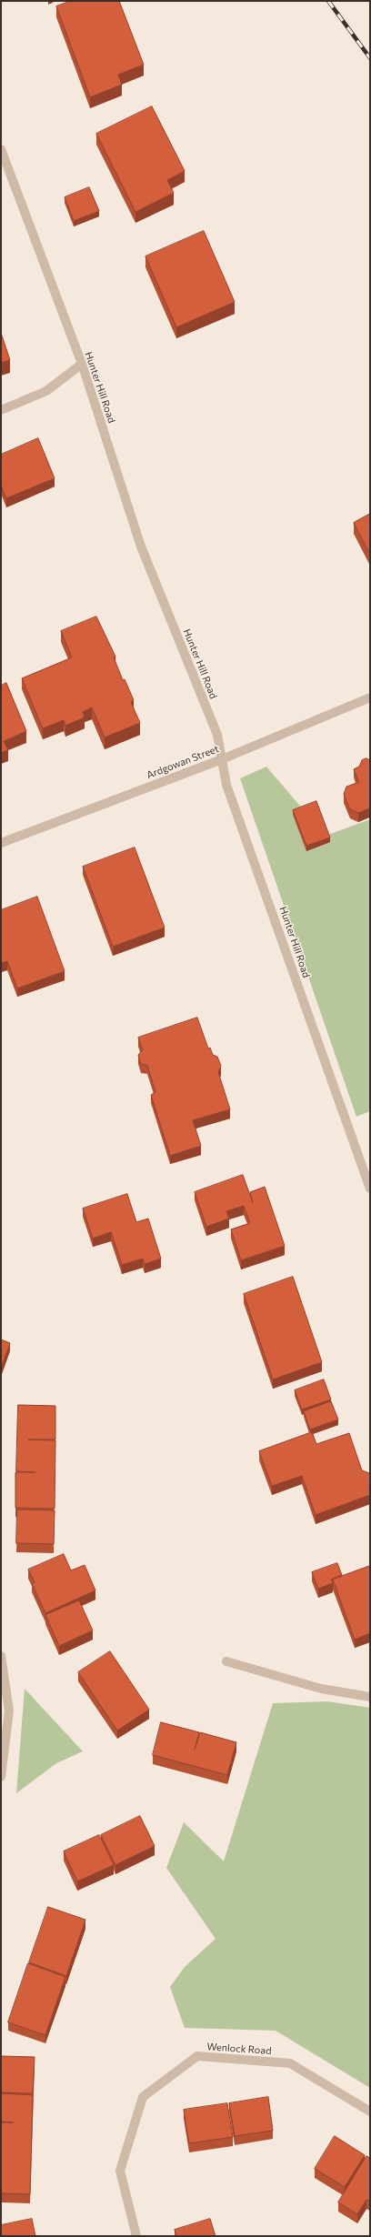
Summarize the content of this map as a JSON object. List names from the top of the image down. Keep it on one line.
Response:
{"streets":{"street":["Hunter Hill Road","Ardgowan Street","Wenlock Road"]},"crossings":[["Hunter Hill Road","Ardgowan Street"]]}
